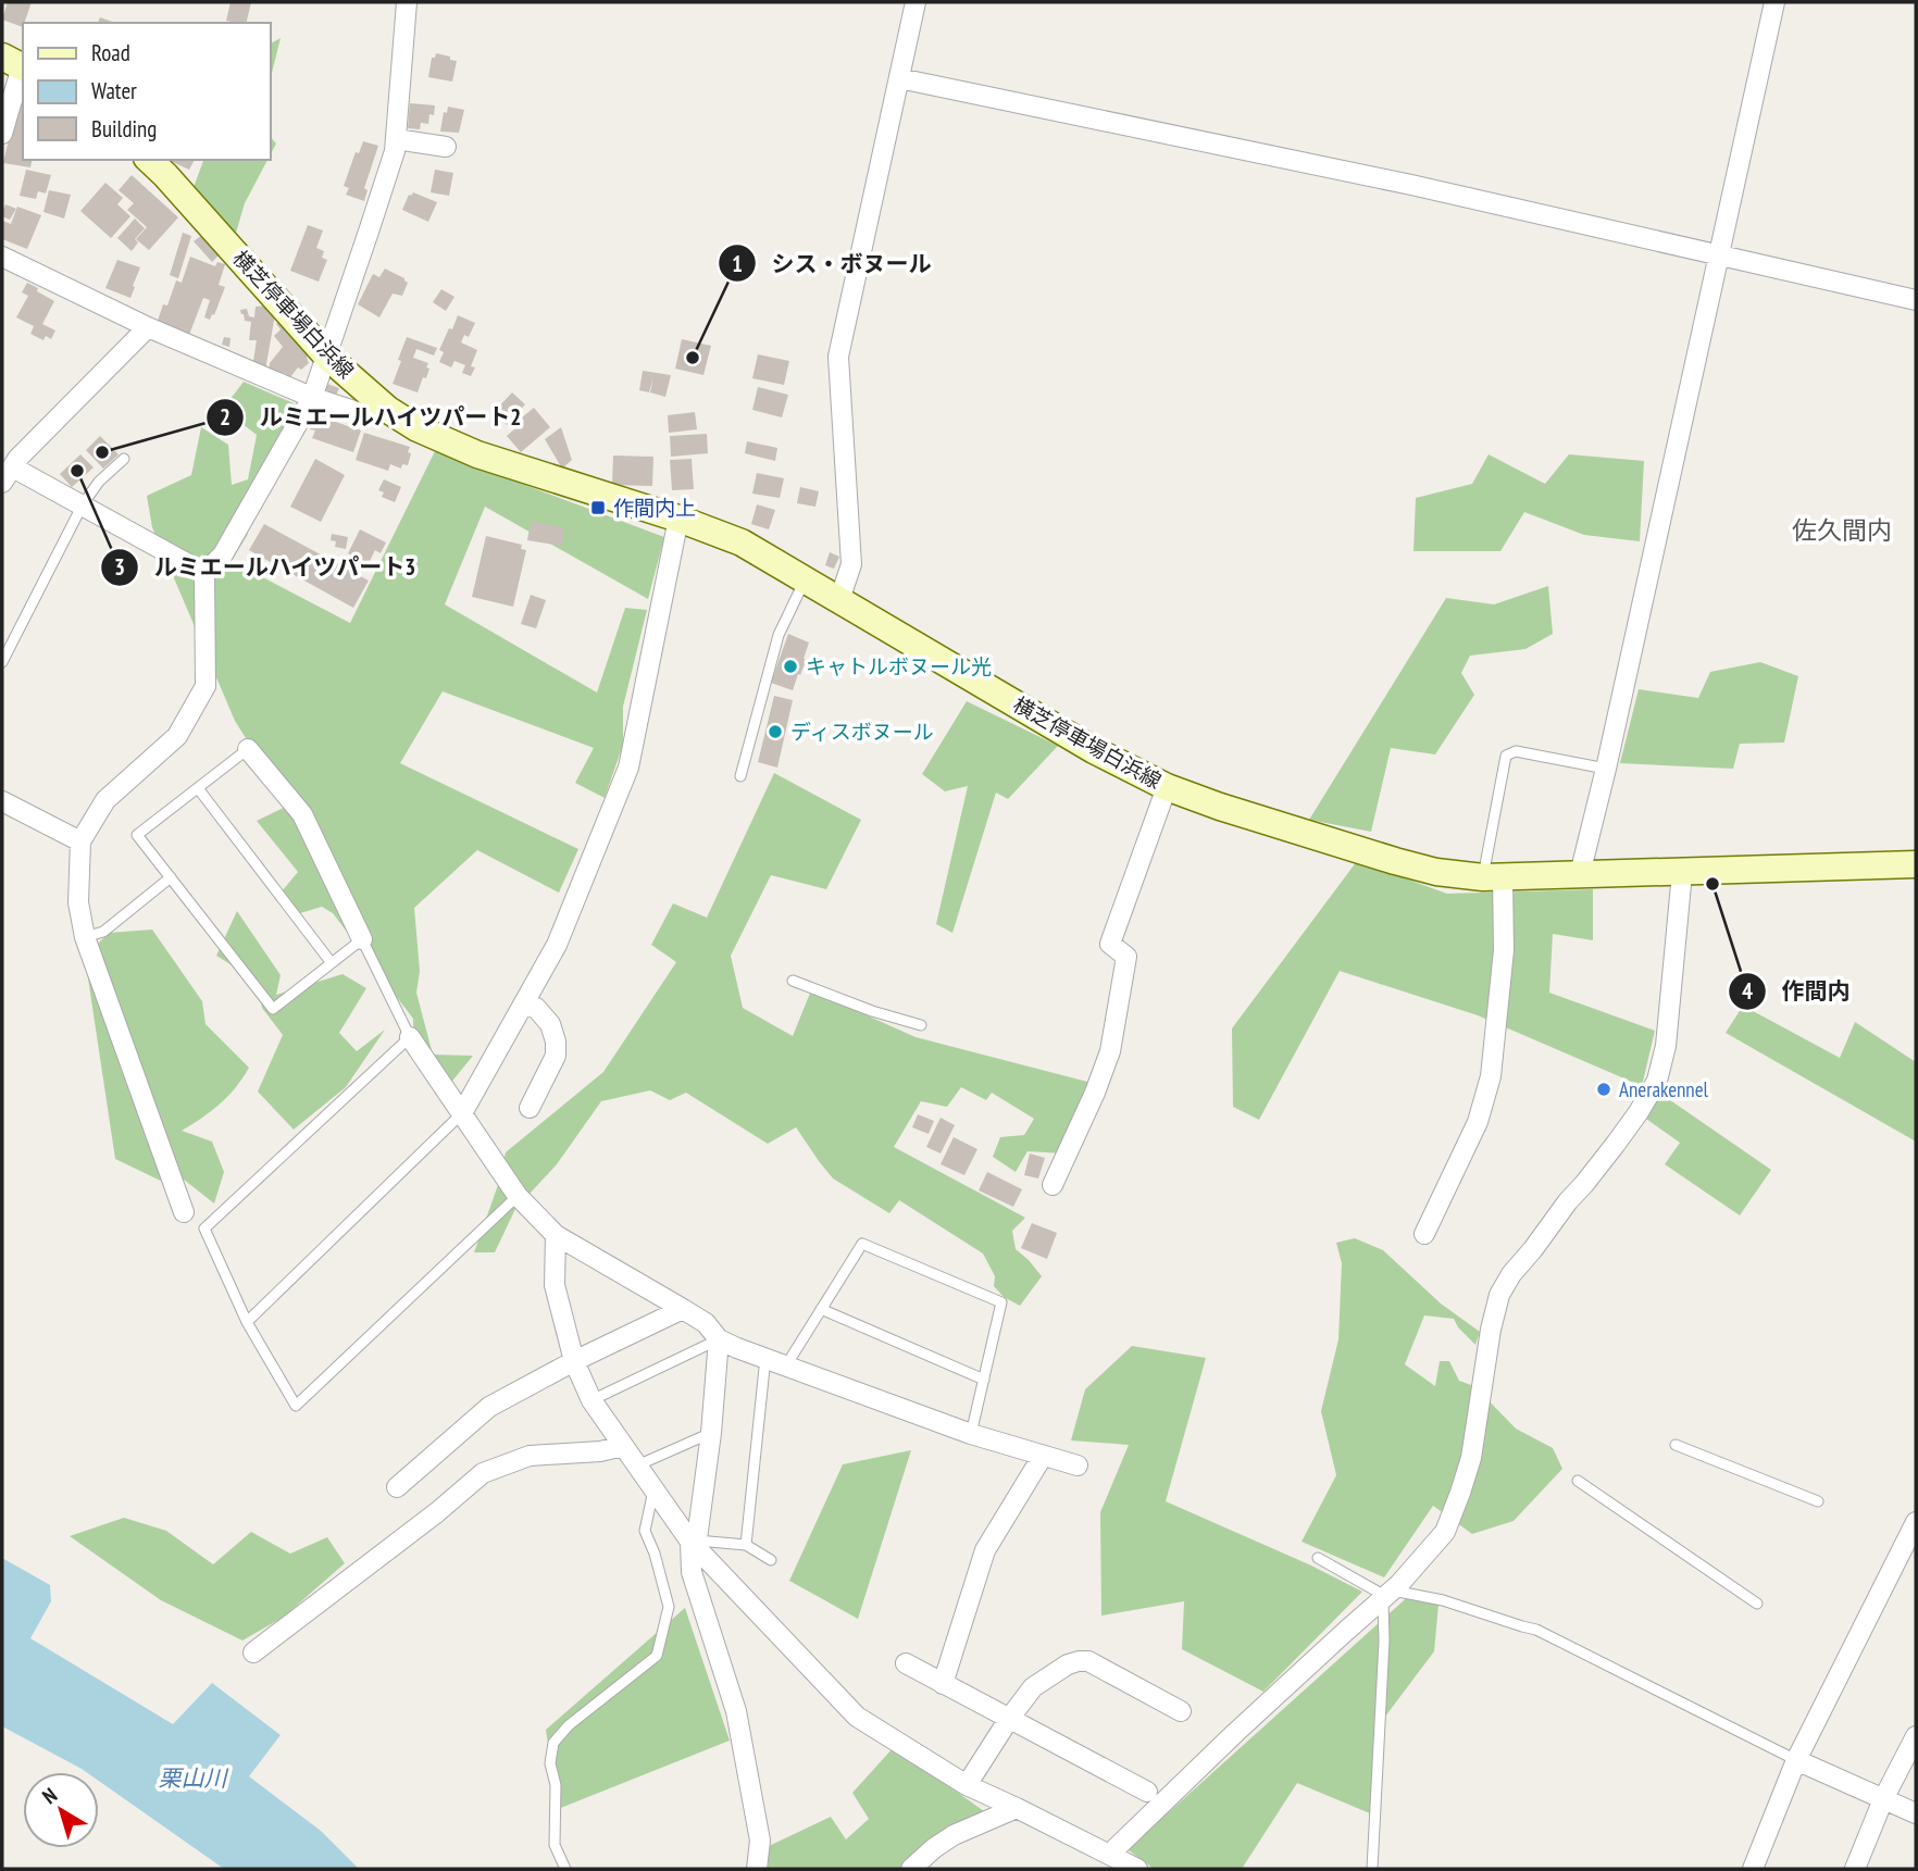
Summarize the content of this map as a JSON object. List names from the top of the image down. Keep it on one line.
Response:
{"streets":{"main road":["横芝停車場白浜線"]},"districts":["佐久間内"],"water":["栗山川"],"places":{"other":["シス・ボヌール","ルミエールハイツパート2","ルミエールハイツパート3","キャトルボヌール光","ディスボヌール","作間内","Anerakennel"],"transit":["作間内上"]},"legend":["Road","Water","Building"],"north":"top left"}
